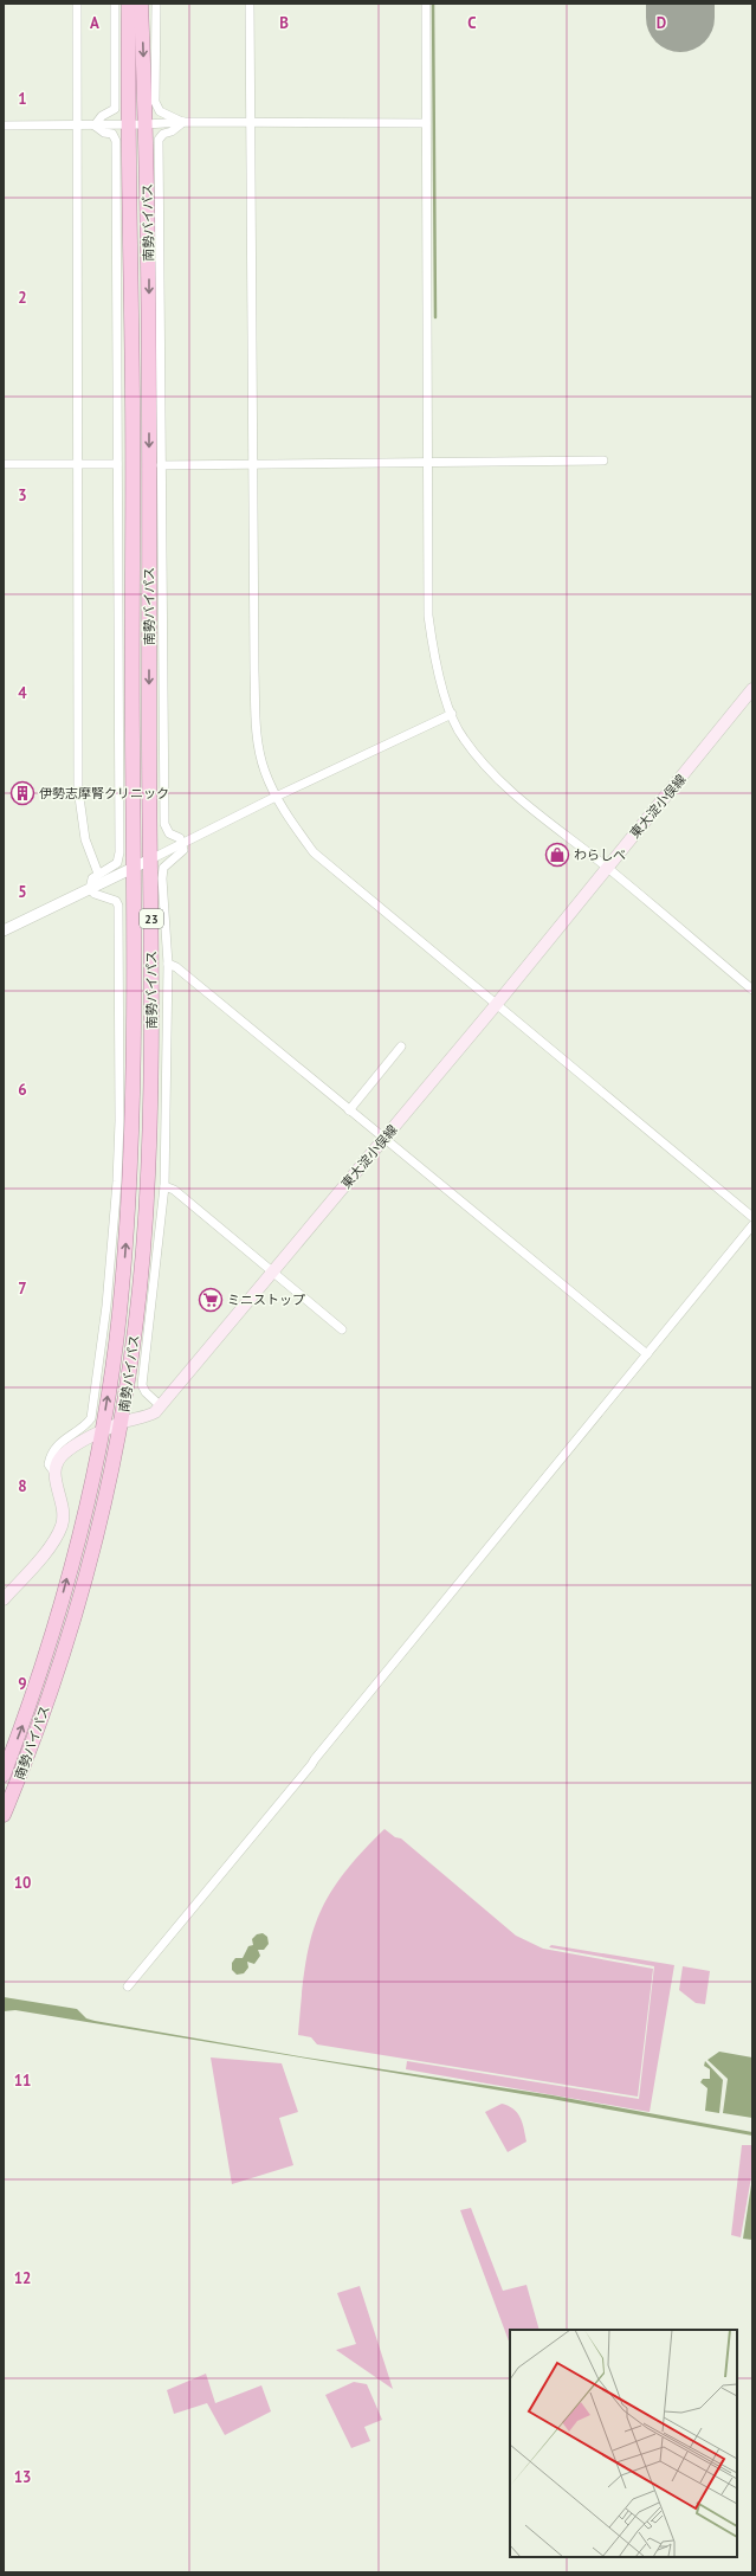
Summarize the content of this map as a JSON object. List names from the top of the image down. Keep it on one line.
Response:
{"streets":{"highway":["南勢バイパス","23"],"main road":["東大淀小俣線"]},"crossings":[["南勢バイパス","東大淀小俣線"]],"places":{"building":["伊勢志摩腎クリニック"],"shop":["わらしべ"],"supermarket":["ミニストップ"]},"grid":{"columns":["A","B","C","D"],"rows":["1","2","3","4","5","6","7","8","9","10","11","12","13"]}}
